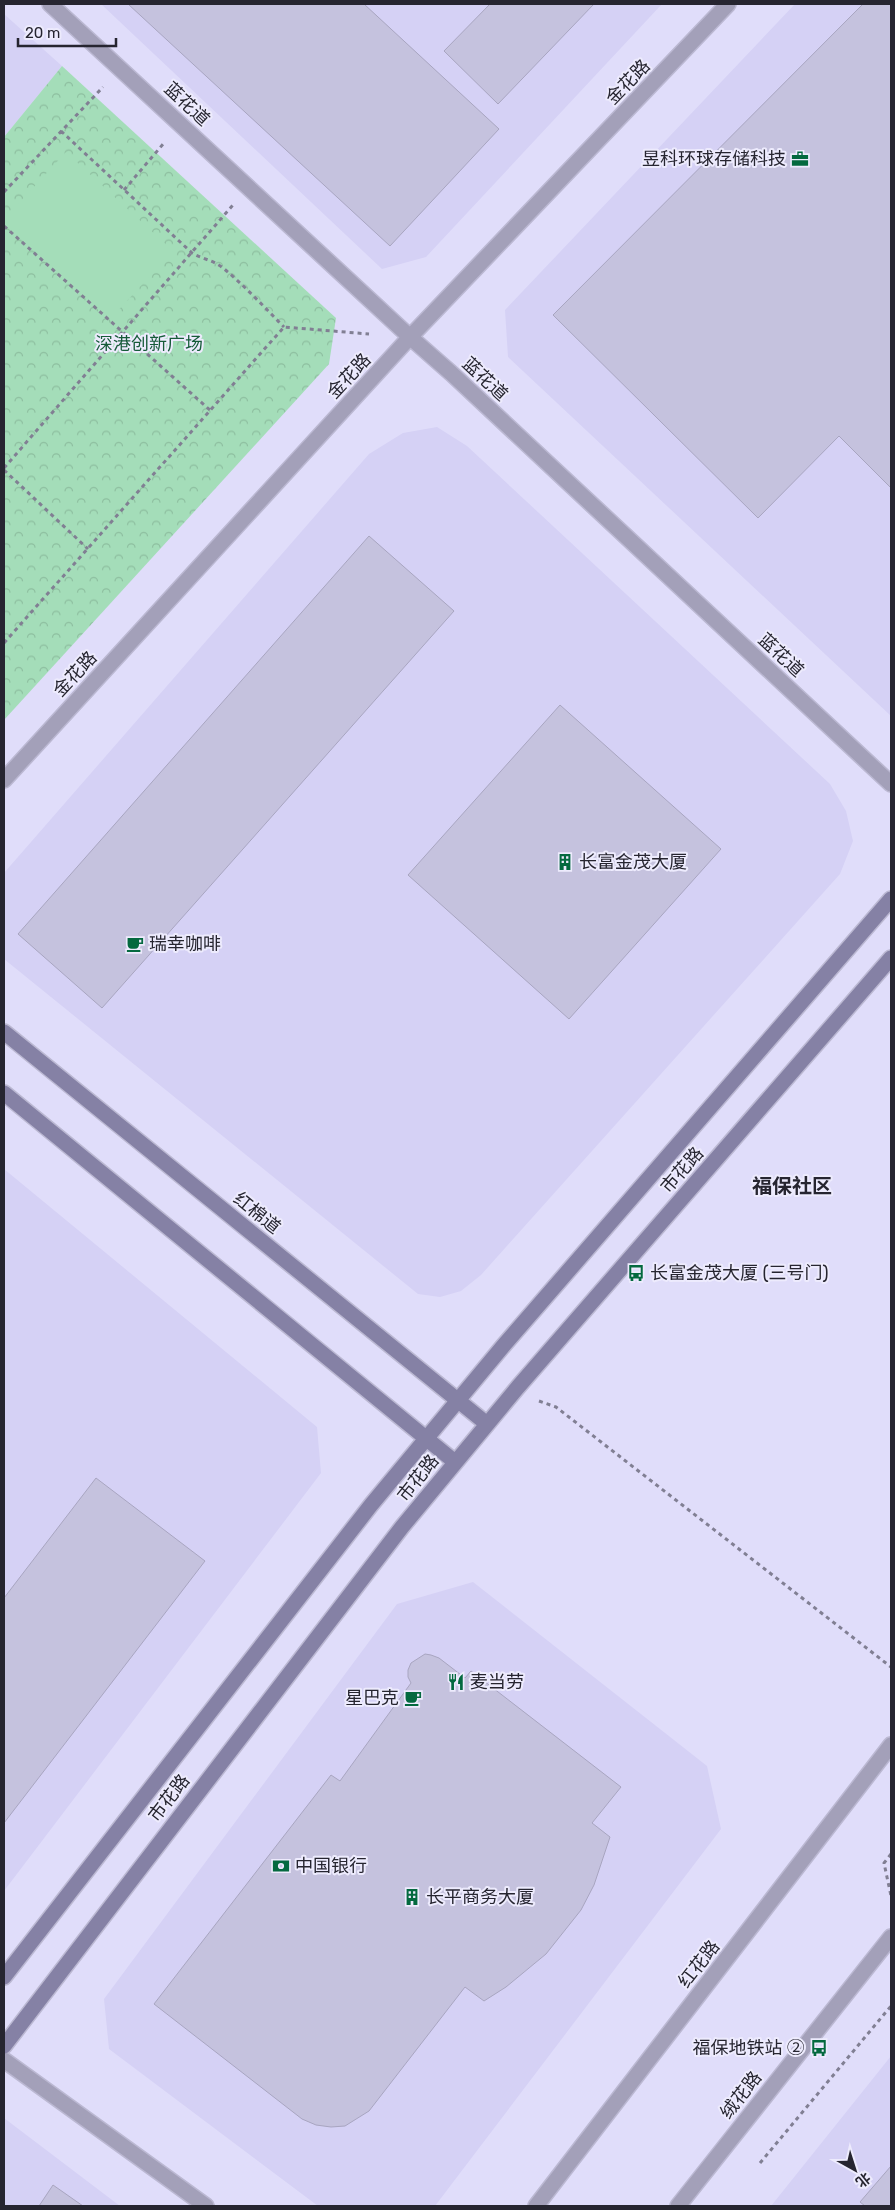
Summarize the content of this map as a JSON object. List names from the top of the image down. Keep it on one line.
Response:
{"streets":{"main road":["市花路","红棉道"],"street":["金花路","蓝花道","红花路","绒花路"]},"crossings":[["金花路","蓝花道"],["市花路","红棉道"]],"districts":["福保社区"],"parks":["深港创新广场"],"places":{"office":["昱科环球存储科技"],"building":["长富金茂大厦","长平商务大厦"],"cafe":["瑞幸咖啡","星巴克"],"bus stop":["长富金茂大厦 (三号门)","福保地铁站 ②"],"restaurant":["麦当劳"],"bank":["中国银行"]},"scale_bar":"20 m","north":"bottom right"}
